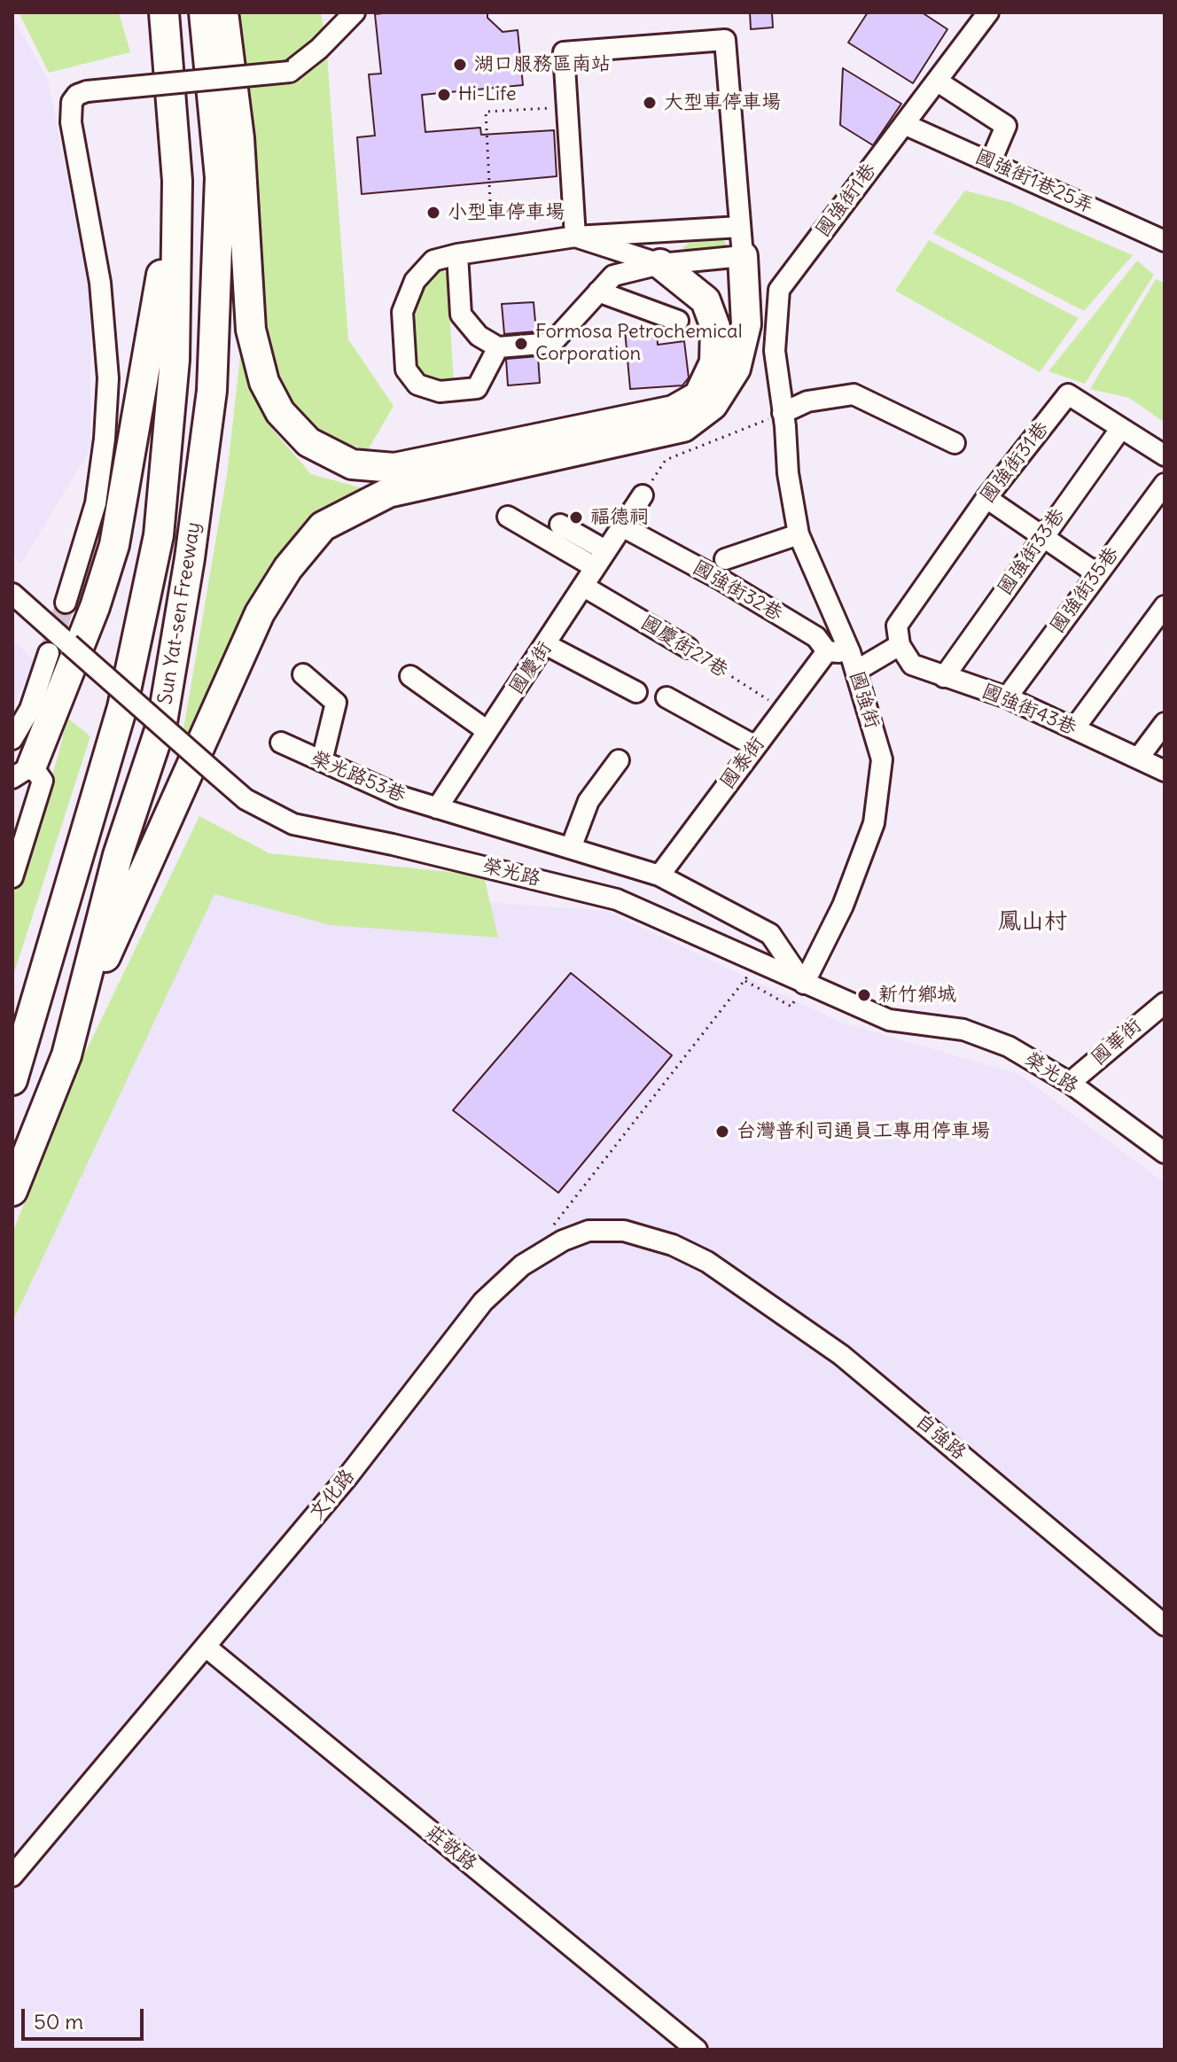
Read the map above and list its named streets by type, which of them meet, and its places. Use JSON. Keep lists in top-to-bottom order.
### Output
{
  "streets": {
    "highway": ["Sun Yat-sen Freeway"],
    "street": [
      "國強街1巷25弄",
      "國強街1巷",
      "國強街31巷",
      "國強街33巷",
      "國強街35巷",
      "國強街32巷",
      "國慶街27巷",
      "國慶街",
      "國強街",
      "國強街43巷",
      "國泰街",
      "榮光路53巷",
      "榮光路",
      "國華街",
      "自強路",
      "文化路",
      "莊敬路"
    ]
  },
  "crossings": [
    ["國強街1巷25弄", "國強街1巷"],
    ["國強街1巷", "國強街"],
    ["國強街31巷", "國強街33巷"],
    ["國強街31巷", "國強街43巷"],
    ["國強街33巷", "國強街43巷"],
    ["國強街35巷", "國強街43巷"],
    ["國強街32巷", "國慶街"],
    ["國強街32巷", "國泰街"],
    ["國慶街27巷", "國慶街"],
    ["國慶街27巷", "國泰街"],
    ["國慶街", "榮光路53巷"],
    ["國慶街", "榮光路"],
    ["國強街", "榮光路"],
    ["國泰街", "榮光路"],
    ["榮光路53巷", "榮光路"],
    ["榮光路", "國華街"],
    ["自強路", "文化路"],
    ["文化路", "莊敬路"]
  ],
  "districts": ["鳳山村"],
  "places": [
    "湖口服務區南站",
    "Hi-Life",
    "大型車停車場",
    "小型車停車場",
    "Formosa Petrochemical Corporation",
    "福德祠",
    "新竹鄉城",
    "台灣普利司通員工專用停車場"
  ],
  "scale_bar": "50 m"
}
